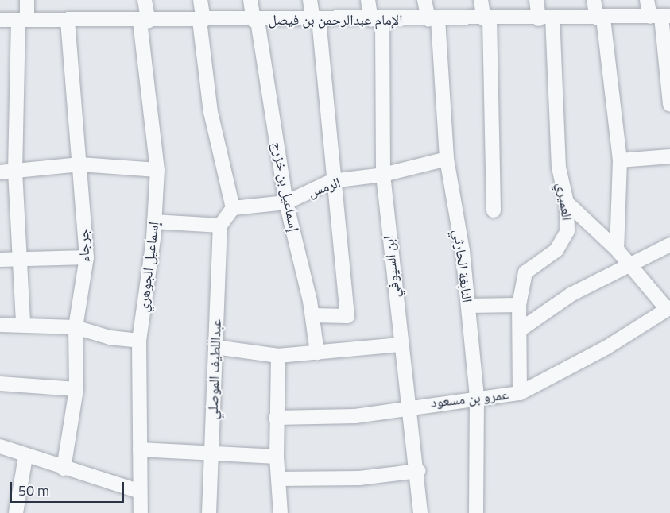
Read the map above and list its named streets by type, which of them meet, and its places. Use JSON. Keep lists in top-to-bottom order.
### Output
{
  "streets": {
    "street": [
      "الإمام عبدالرحمن بن فيصل",
      "إسماعيل بن خزرج",
      "الرمس",
      "العميري",
      "جرجاء",
      "النابغة الحارثي",
      "إسماعيل الجوهري",
      "ابن السيوفي",
      "عبداللطيف الموصلي",
      "عمرو بن مسعود"
    ]
  },
  "crossings": [
    ["الإمام عبدالرحمن بن فيصل", "إسماعيل بن خزرج"],
    ["الإمام عبدالرحمن بن فيصل", "العميري"],
    ["الإمام عبدالرحمن بن فيصل", "جرجاء"],
    ["الإمام عبدالرحمن بن فيصل", "النابغة الحارثي"],
    ["الإمام عبدالرحمن بن فيصل", "إسماعيل الجوهري"],
    ["الإمام عبدالرحمن بن فيصل", "ابن السيوفي"],
    ["إسماعيل بن خزرج", "الرمس"],
    ["الرمس", "النابغة الحارثي"],
    ["الرمس", "ابن السيوفي"],
    ["العميري", "عمرو بن مسعود"],
    ["النابغة الحارثي", "عمرو بن مسعود"],
    ["ابن السيوفي", "عمرو بن مسعود"]
  ],
  "scale_bar": "50 m"
}
